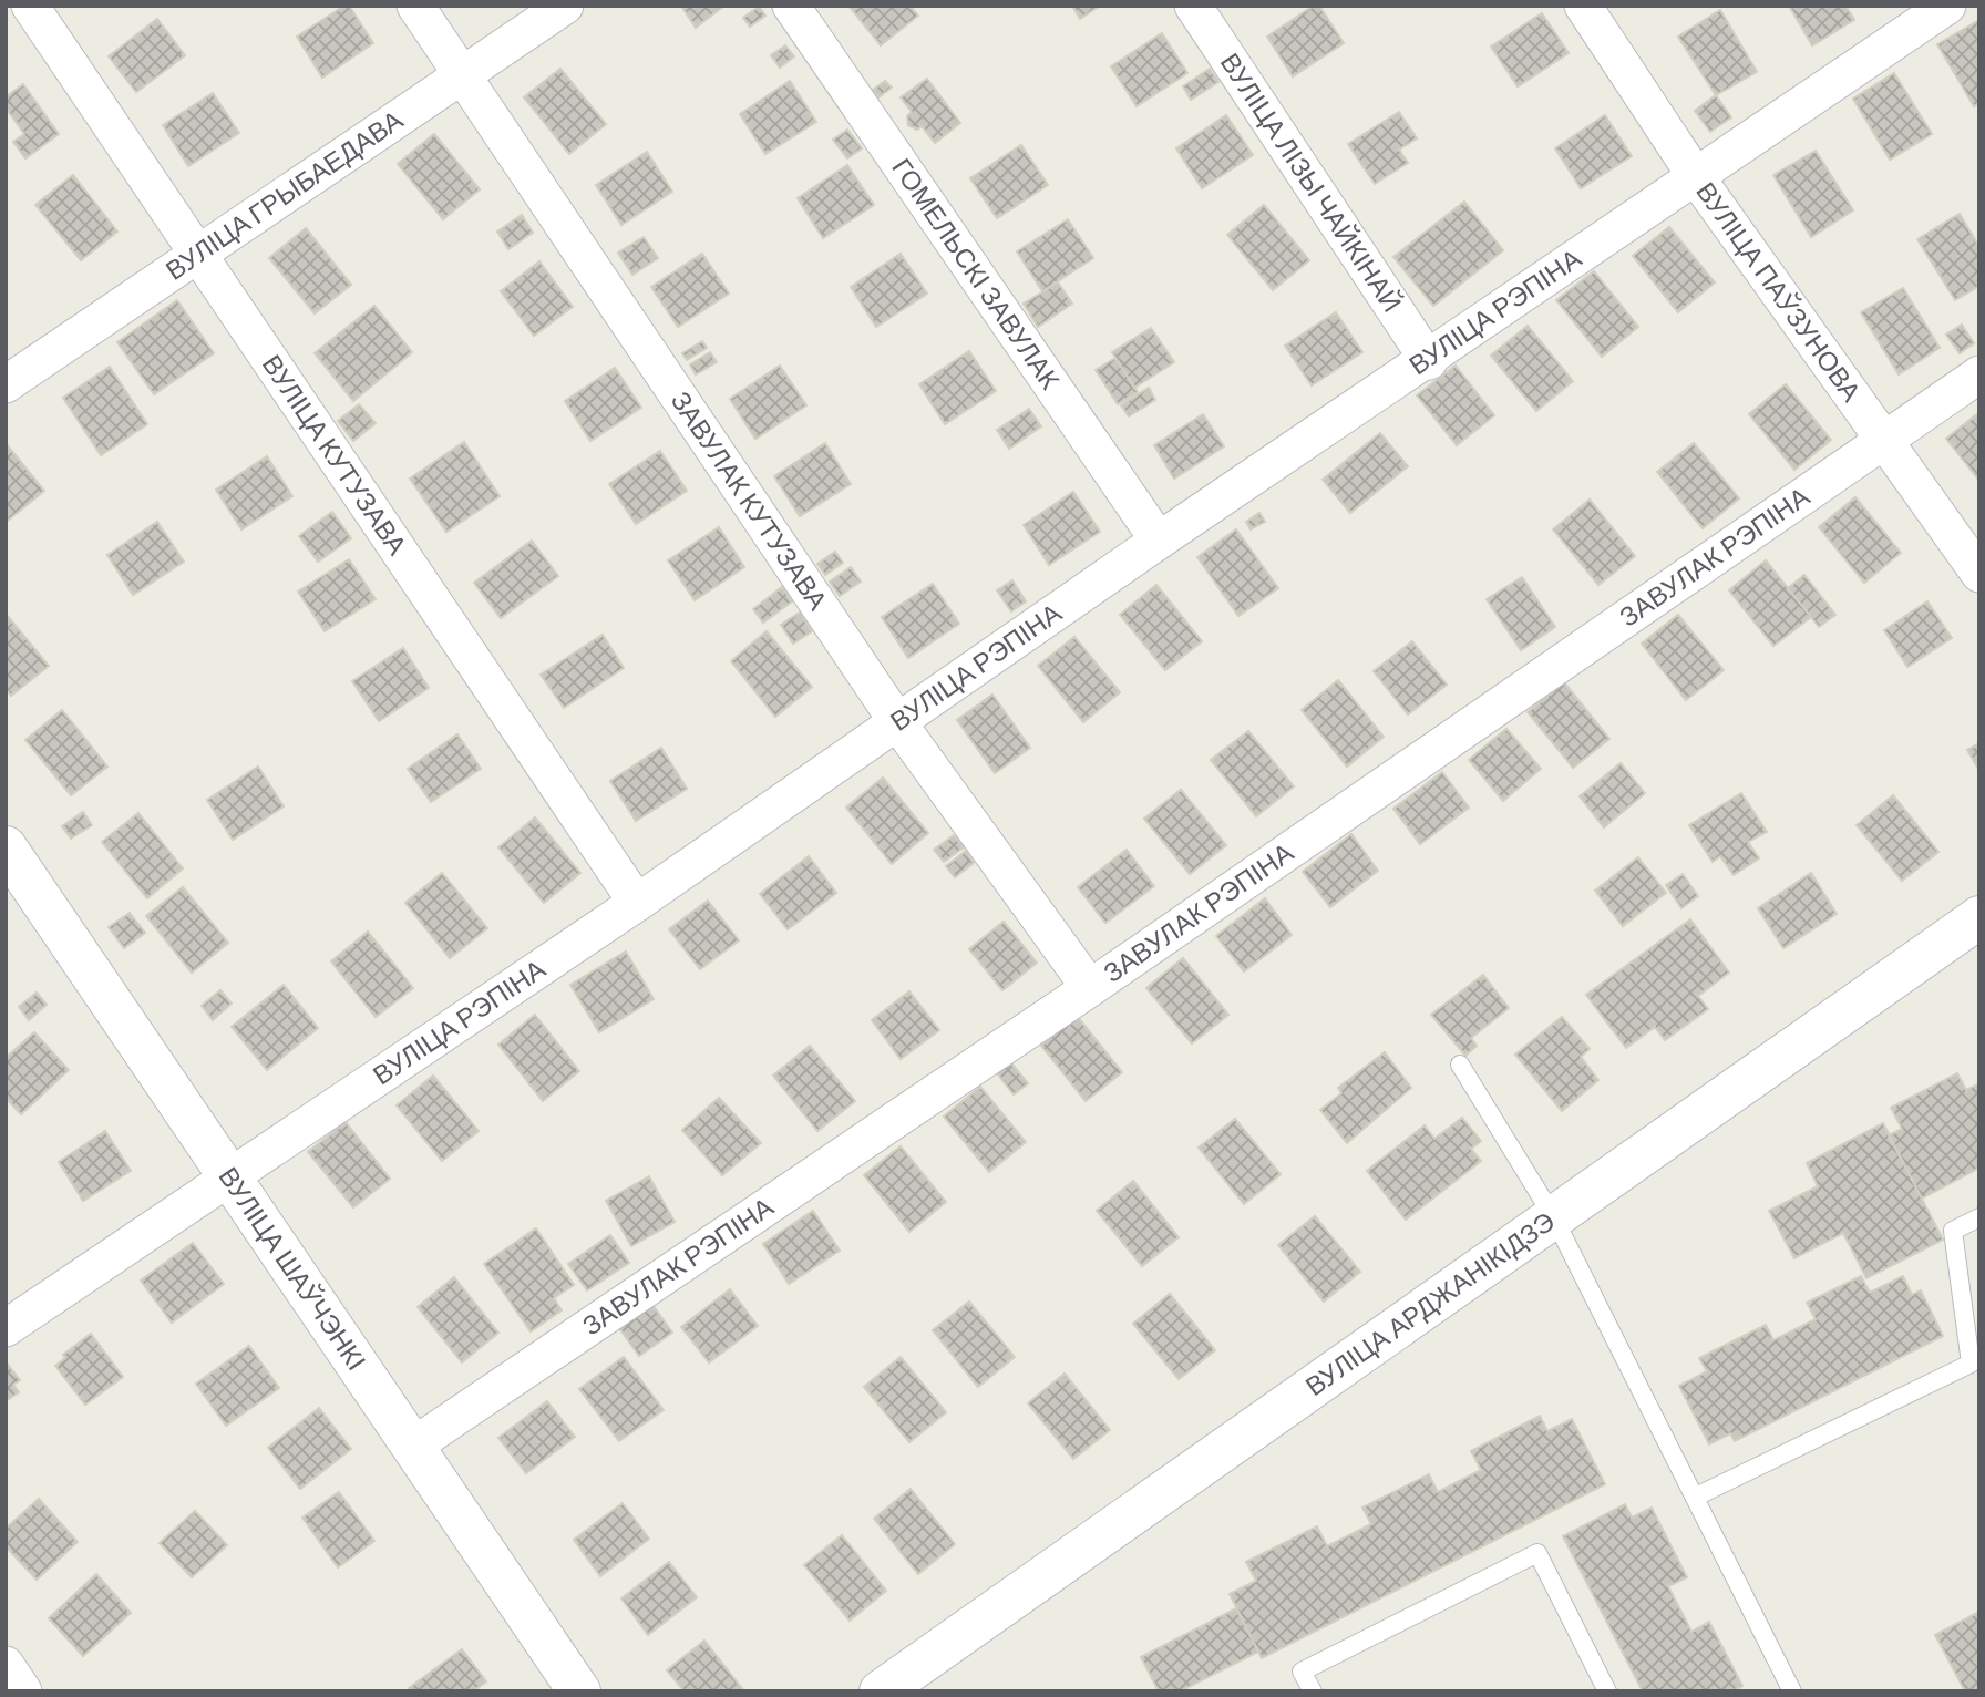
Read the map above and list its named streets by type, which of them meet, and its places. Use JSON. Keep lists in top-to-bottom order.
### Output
{
  "streets": {
    "main road": ["ВУЛІЦА ШАЎЧЭНКІ", "ВУЛІЦА АРДЖАНІКІДЗЭ"],
    "street": [
      "ВУЛІЦА ЛІЗЫ ЧАЙКІНАЙ",
      "ВУЛІЦА ГРЫБАЕДАВА",
      "ГОМЕЛЬСКІ ЗАВУЛАК",
      "ВУЛІЦА ПАЎЗУНОВА",
      "ВУЛІЦА РЭПІНА",
      "ВУЛІЦА КУТУЗАВА",
      "ЗАВУЛАК КУТУЗАВА",
      "ЗАВУЛАК РЭПІНА"
    ]
  },
  "crossings": [
    ["ВУЛІЦА ЛІЗЫ ЧАЙКІНАЙ", "ВУЛІЦА РЭПІНА"],
    ["ВУЛІЦА ГРЫБАЕДАВА", "ВУЛІЦА КУТУЗАВА"],
    ["ВУЛІЦА ГРЫБАЕДАВА", "ЗАВУЛАК КУТУЗАВА"],
    ["ГОМЕЛЬСКІ ЗАВУЛАК", "ВУЛІЦА РЭПІНА"],
    ["ВУЛІЦА ПАЎЗУНОВА", "ВУЛІЦА РЭПІНА"],
    ["ВУЛІЦА ПАЎЗУНОВА", "ЗАВУЛАК РЭПІНА"],
    ["ВУЛІЦА РЭПІНА", "ВУЛІЦА КУТУЗАВА"],
    ["ВУЛІЦА РЭПІНА", "ЗАВУЛАК КУТУЗАВА"],
    ["ВУЛІЦА РЭПІНА", "ВУЛІЦА ШАЎЧЭНКІ"],
    ["ЗАВУЛАК КУТУЗАВА", "ЗАВУЛАК РЭПІНА"],
    ["ЗАВУЛАК РЭПІНА", "ВУЛІЦА ШАЎЧЭНКІ"]
  ]
}
